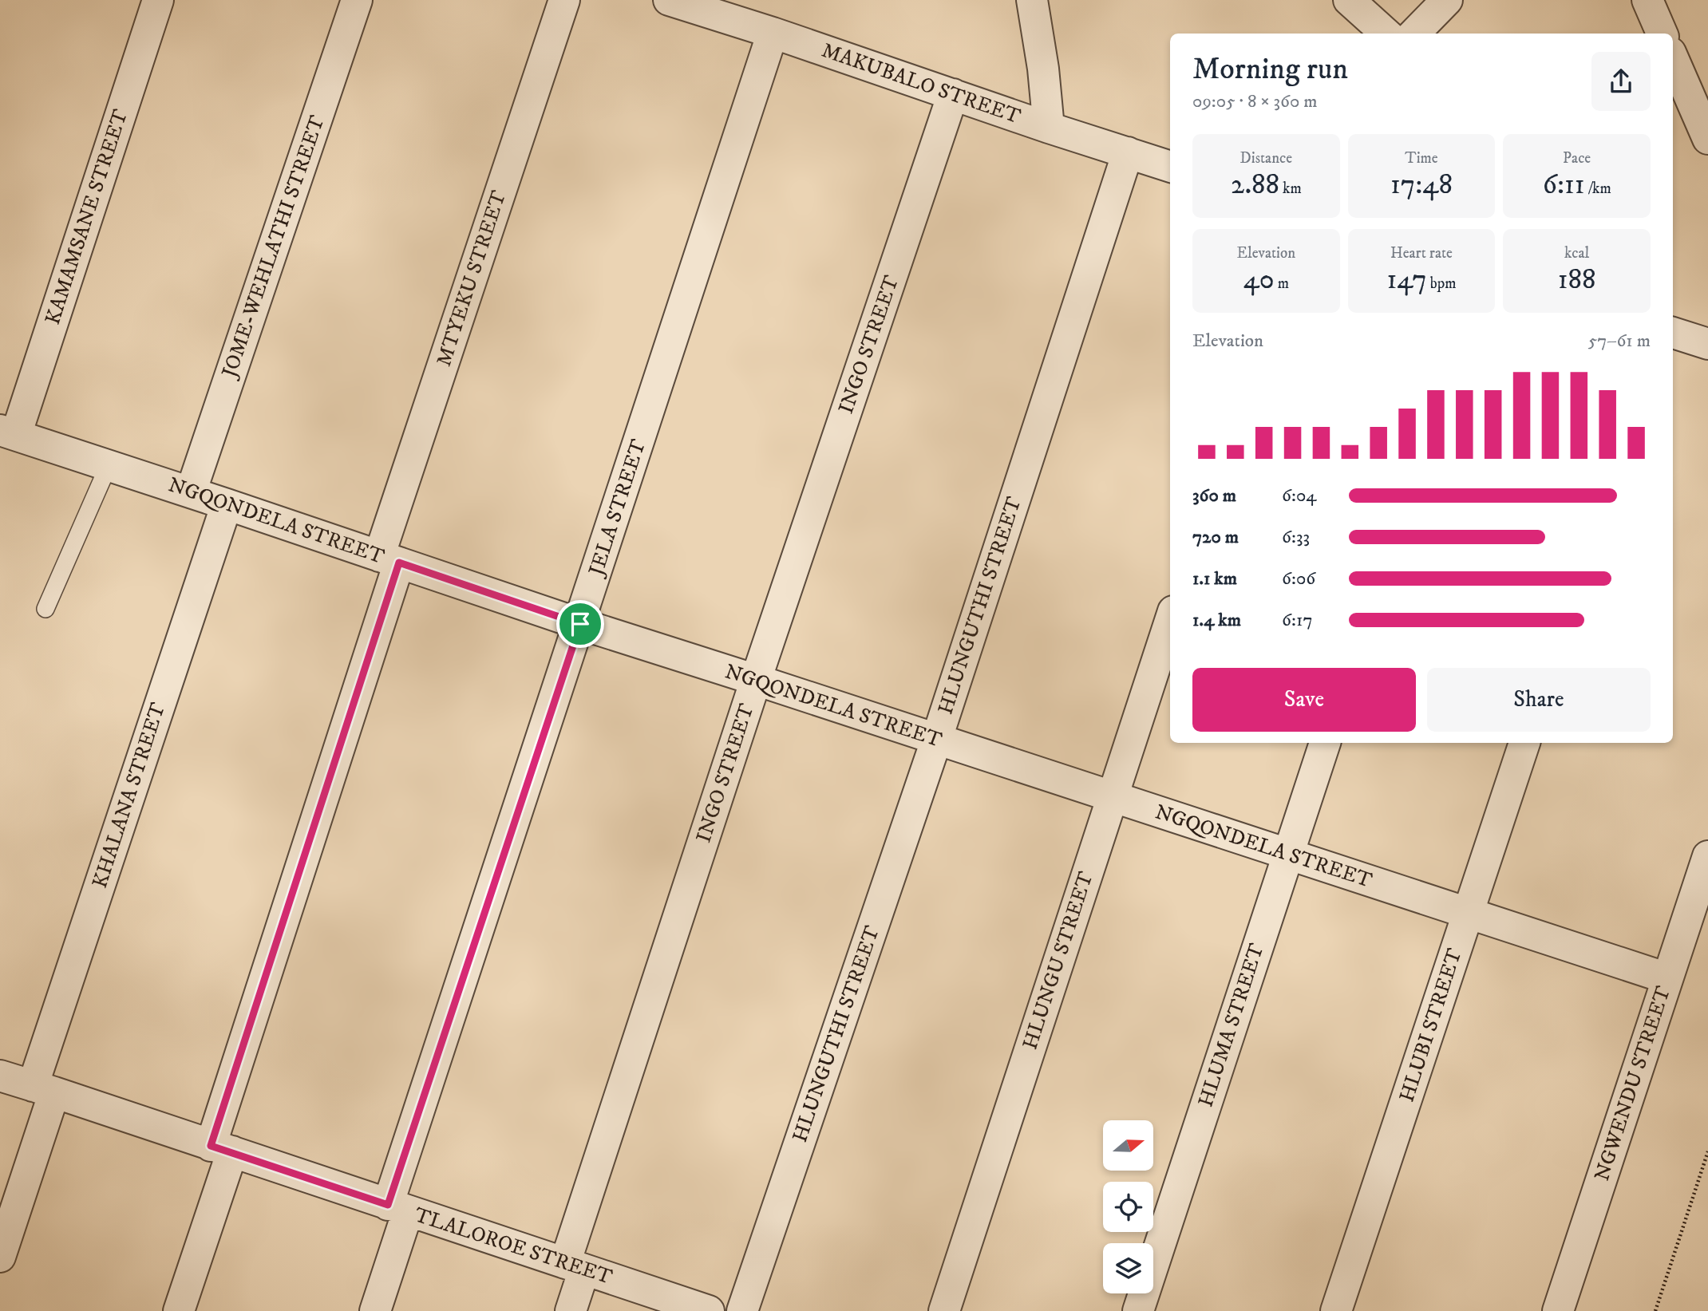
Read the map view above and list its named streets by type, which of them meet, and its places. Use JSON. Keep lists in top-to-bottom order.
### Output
{
  "streets": {
    "street": [
      "MAKUBALO STREET",
      "KAMAMSANE STREET",
      "JOME-WEHLATHI STREET",
      "MTYEKU STREET",
      "INGO STREET",
      "JELA STREET",
      "NGQONDELA STREET",
      "HLUNGUTHI STREET",
      "KHALANA STREET",
      "HLUNGU STREET",
      "HLUMA STREET",
      "HLUBI STREET",
      "NGWENDU STREET",
      "TLALOROE STREET"
    ]
  },
  "crossings": [
    ["MAKUBALO STREET", "INGO STREET"],
    ["MAKUBALO STREET", "JELA STREET"],
    ["MAKUBALO STREET", "HLUNGUTHI STREET"],
    ["KAMAMSANE STREET", "NGQONDELA STREET"],
    ["JOME-WEHLATHI STREET", "NGQONDELA STREET"],
    ["MTYEKU STREET", "NGQONDELA STREET"],
    ["MTYEKU STREET", "TLALOROE STREET"],
    ["INGO STREET", "NGQONDELA STREET"],
    ["INGO STREET", "TLALOROE STREET"],
    ["JELA STREET", "NGQONDELA STREET"],
    ["JELA STREET", "TLALOROE STREET"],
    ["NGQONDELA STREET", "HLUNGUTHI STREET"],
    ["NGQONDELA STREET", "KHALANA STREET"],
    ["NGQONDELA STREET", "HLUNGU STREET"],
    ["NGQONDELA STREET", "HLUMA STREET"],
    ["NGQONDELA STREET", "HLUBI STREET"],
    ["NGQONDELA STREET", "NGWENDU STREET"],
    ["KHALANA STREET", "TLALOROE STREET"]
  ],
  "north": "right",
  "page": {
    "heading": ["Morning run", "09:05 · 8 × 360 m"],
    "stats": [
      ["Distance", "2.88 km"],
      ["Time", "17:48"],
      ["Pace", "6:11 /km"],
      ["Elevation", "40 m"],
      ["Heart rate", "147 bpm"],
      ["kcal", "188"]
    ],
    "chart": ["Elevation", "57–61 m"],
    "list": [
      {
        "name": "360 m",
        "note": "6:04"
      },
      {
        "name": "720 m",
        "note": "6:33"
      },
      {
        "name": "1.1 km",
        "note": "6:06"
      },
      {
        "name": "1.4 km",
        "note": "6:17"
      }
    ],
    "buttons": ["Save", "Share"]
  }
}
